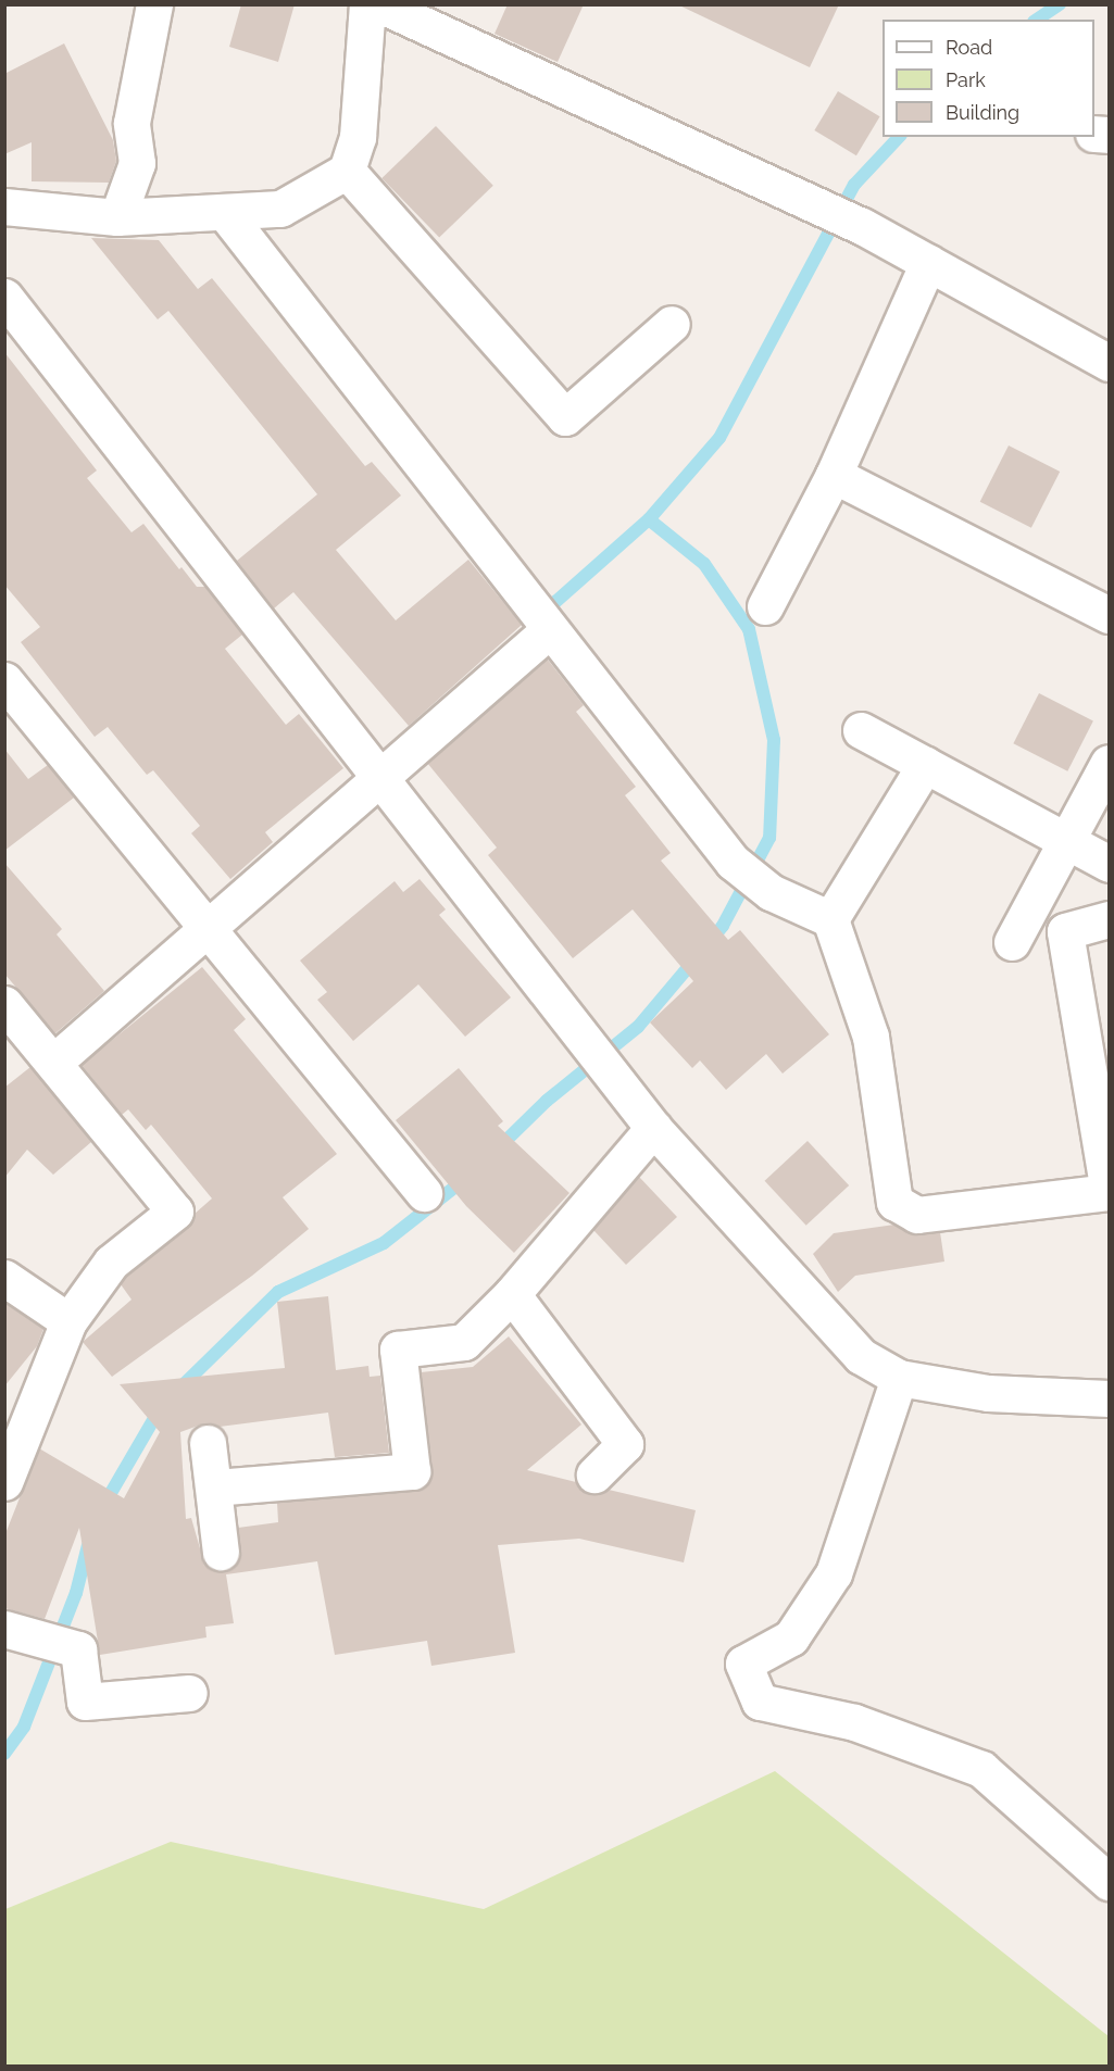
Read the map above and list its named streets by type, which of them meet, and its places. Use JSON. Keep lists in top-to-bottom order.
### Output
{
  "legend": ["Road", "Park", "Building"]
}
